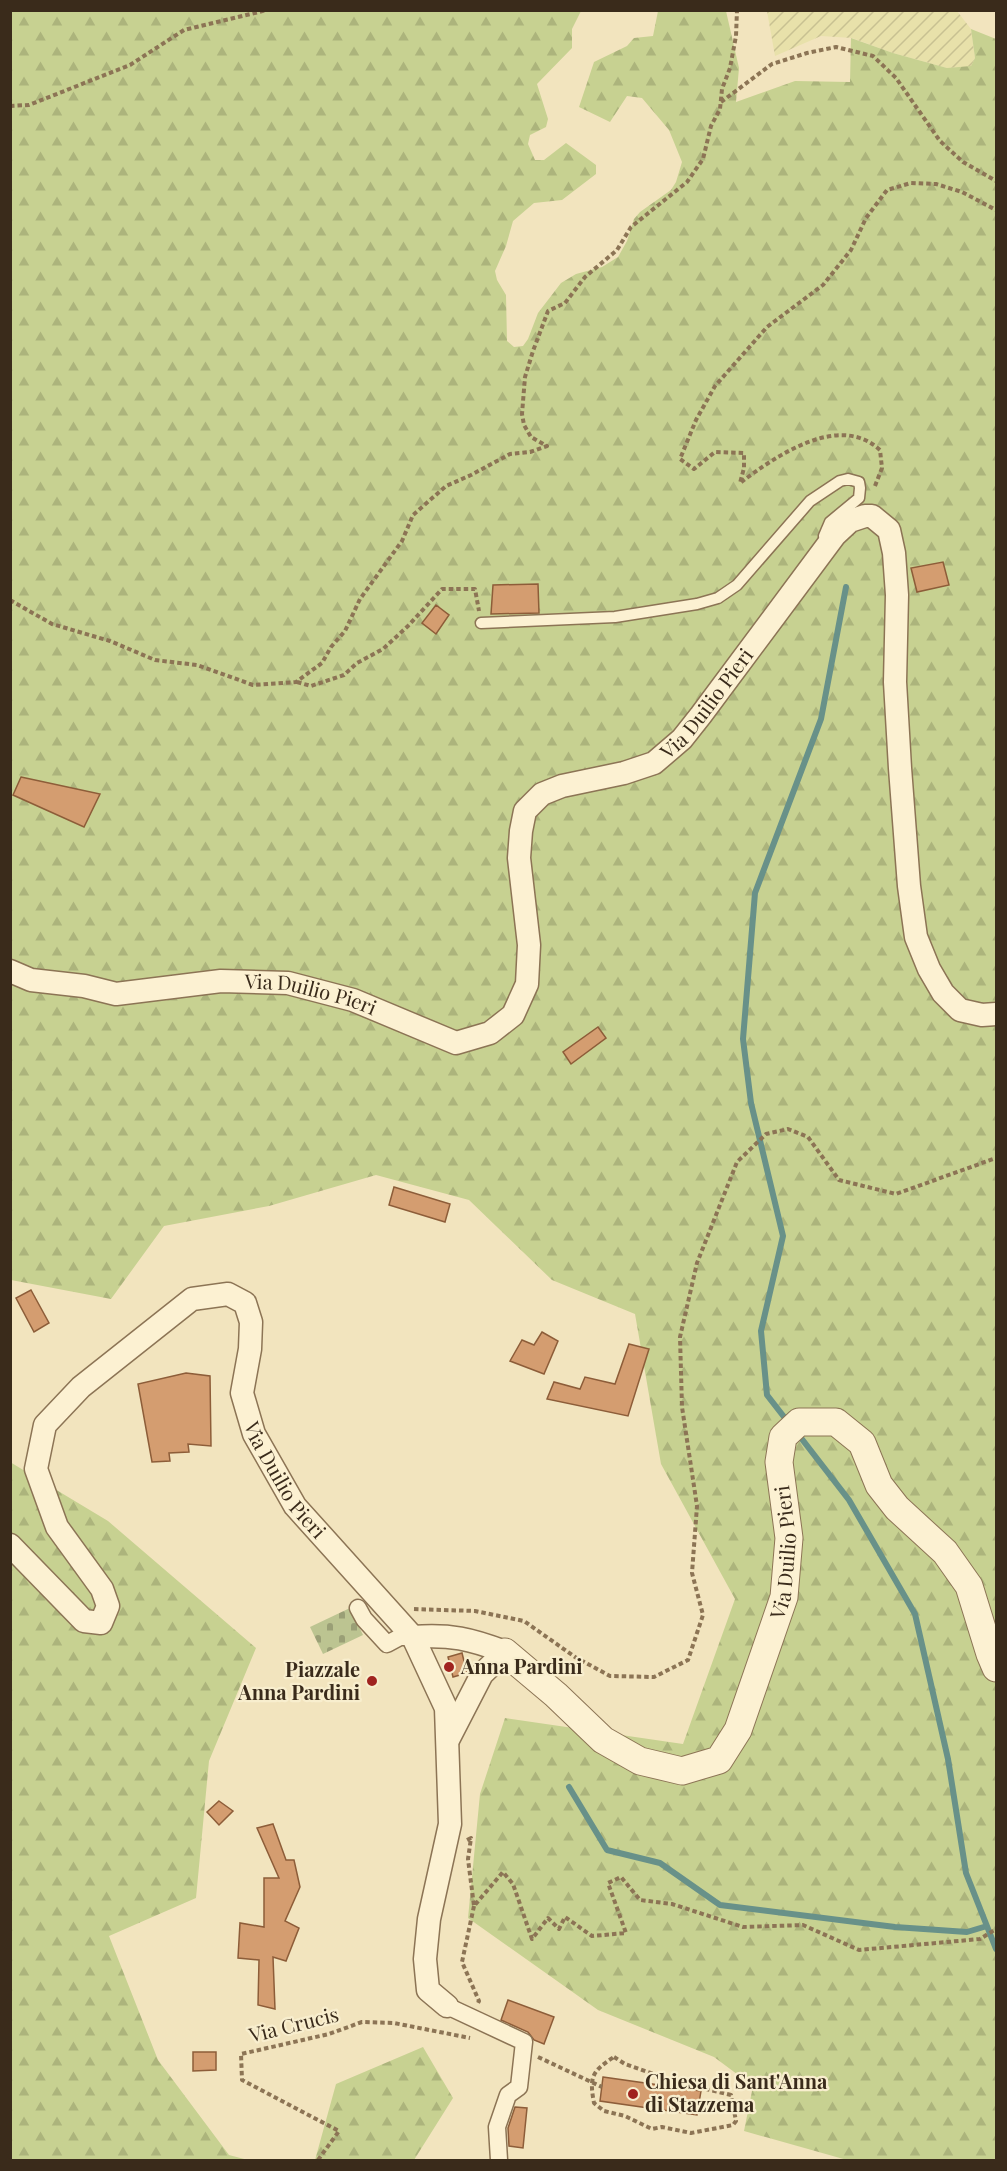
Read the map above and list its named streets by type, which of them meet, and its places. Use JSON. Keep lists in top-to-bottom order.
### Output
{
  "streets": {
    "street": ["Via Duilio Pieri"],
    "path": ["Via Crucis"]
  },
  "places": ["Anna Pardini", "Piazzale Anna Pardini", "Chiesa di Sant'Anna di Stazzema"]
}
